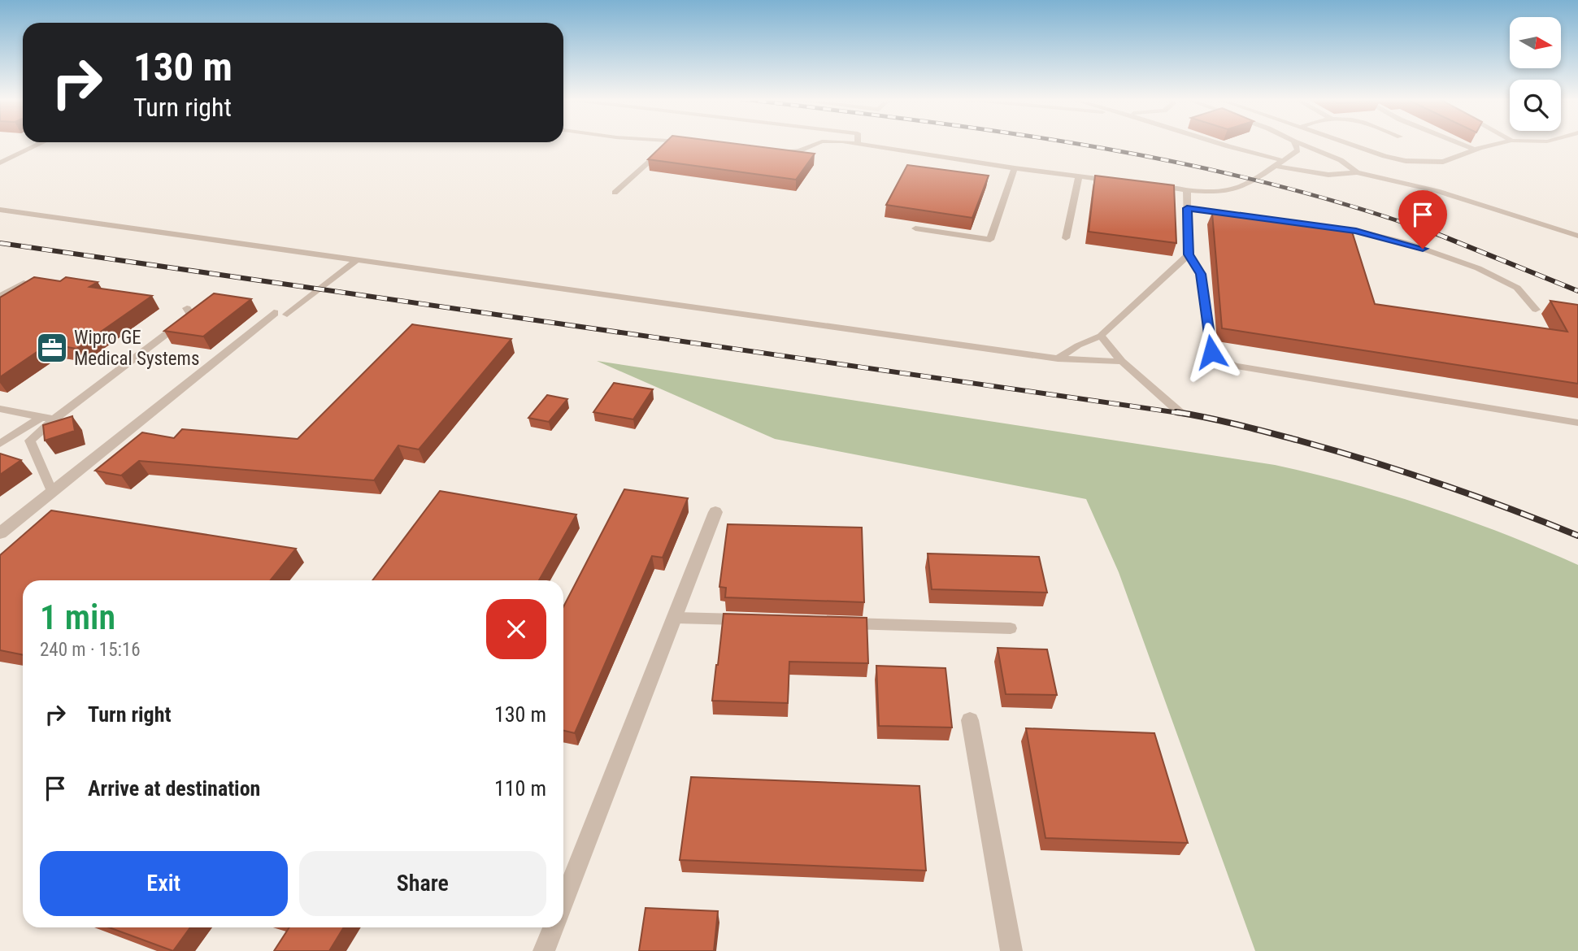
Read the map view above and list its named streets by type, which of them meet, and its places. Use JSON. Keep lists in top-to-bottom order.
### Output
{
  "places": {
    "office": ["Wipro GE Medical Systems"]
  },
  "north": "right",
  "page": {
    "turn": ["130 m", "Turn right"],
    "heading": ["1 min", "240 m · 15:16"],
    "list": [
      {
        "name": "Turn right",
        "value": "130 m"
      },
      {
        "name": "Arrive at destination",
        "value": "110 m"
      }
    ],
    "buttons": ["Exit", "Share"]
  }
}
